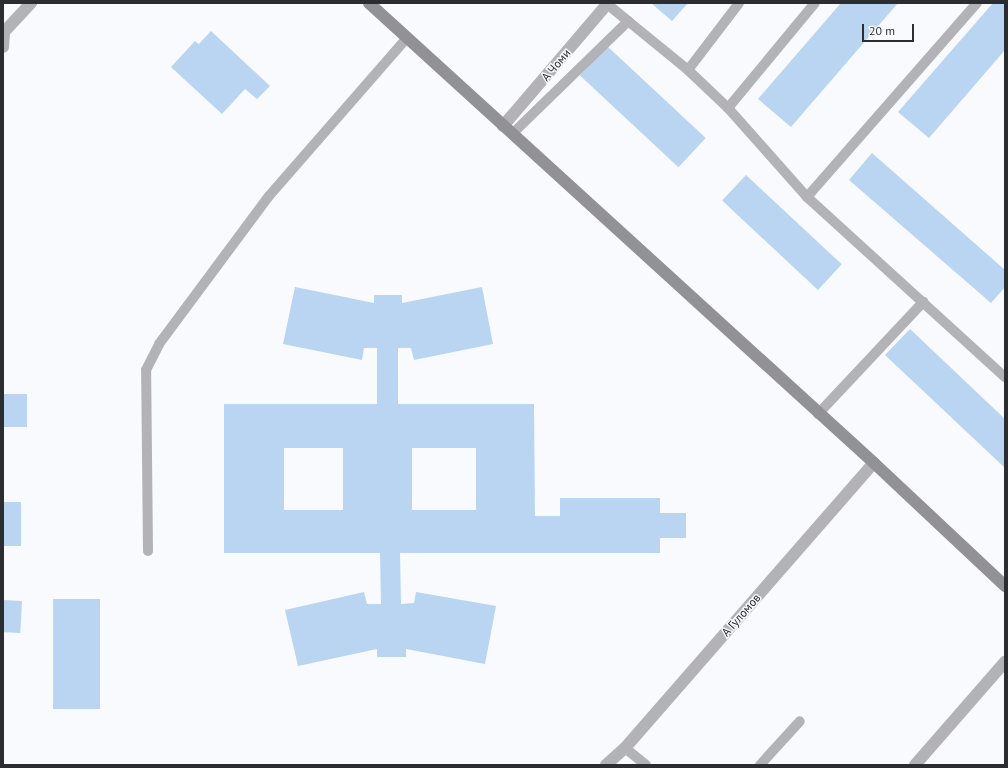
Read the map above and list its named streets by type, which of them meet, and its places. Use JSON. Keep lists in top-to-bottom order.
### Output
{
  "streets": {
    "street": ["А Чоми", "А Гуломов"]
  },
  "scale_bar": "20 m"
}
